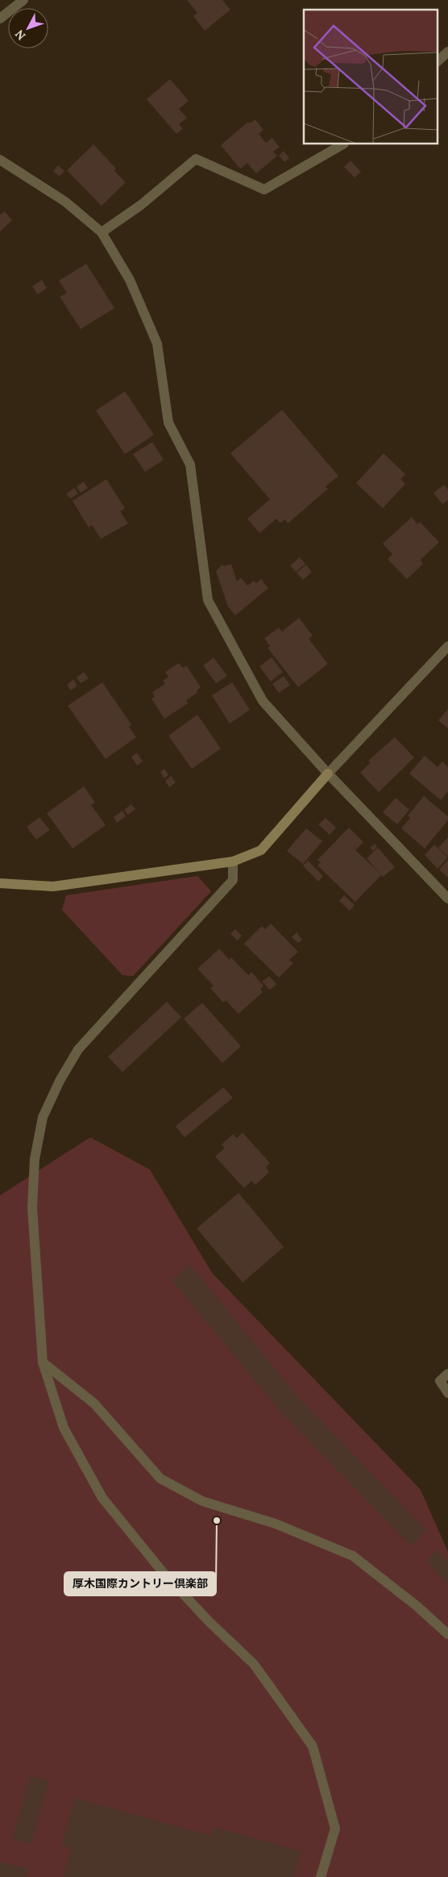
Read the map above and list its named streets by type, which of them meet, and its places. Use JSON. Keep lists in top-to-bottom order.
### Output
{
  "places": ["厚木国際カントリー倶楽部"],
  "north": "bottom left"
}
